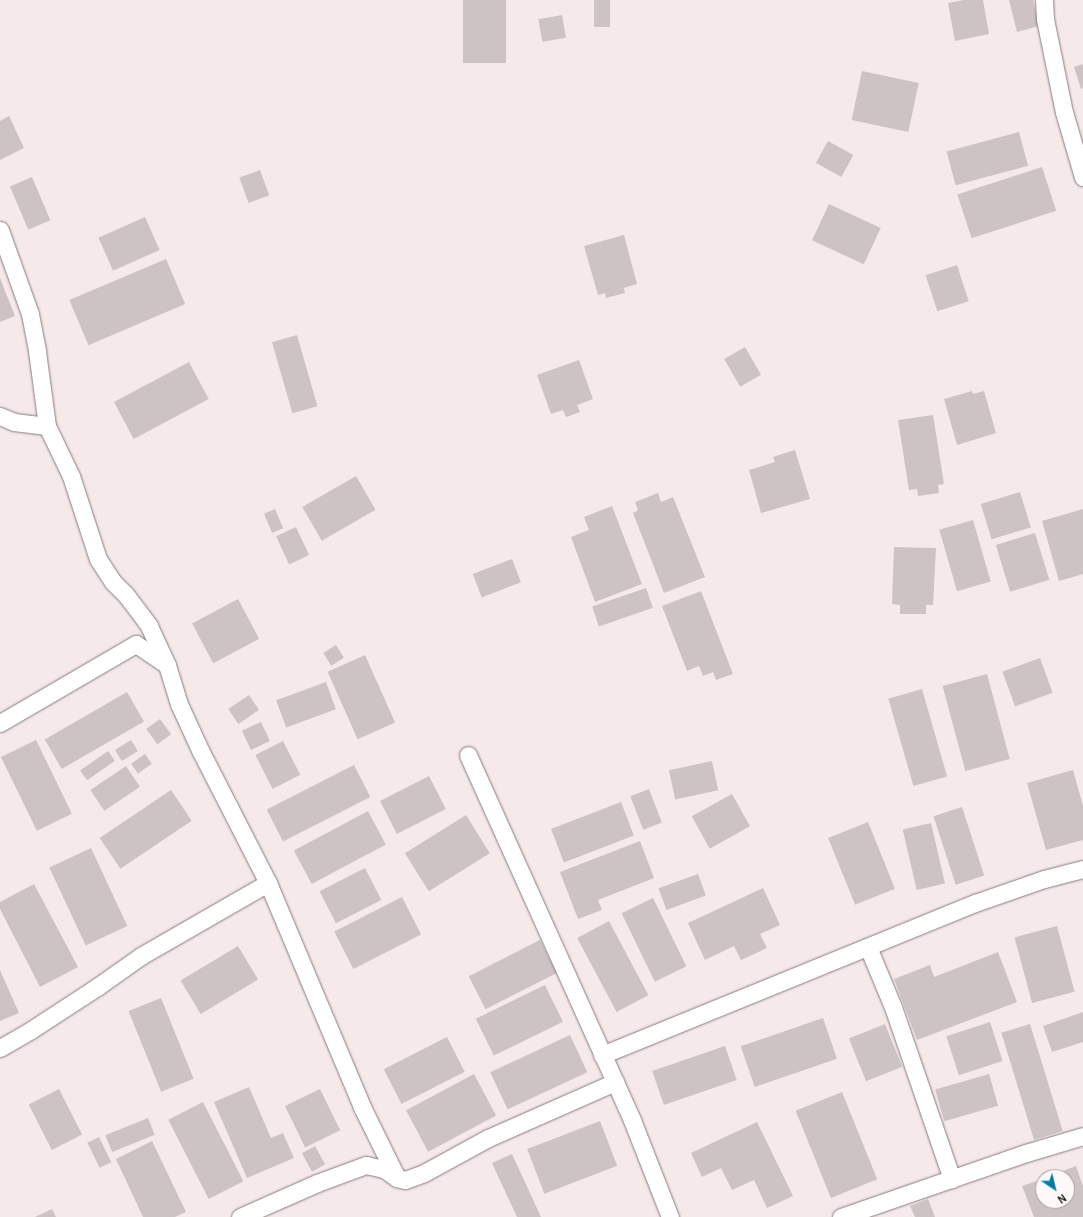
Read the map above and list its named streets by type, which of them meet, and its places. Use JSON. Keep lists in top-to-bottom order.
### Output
{
  "north": "bottom right"
}
